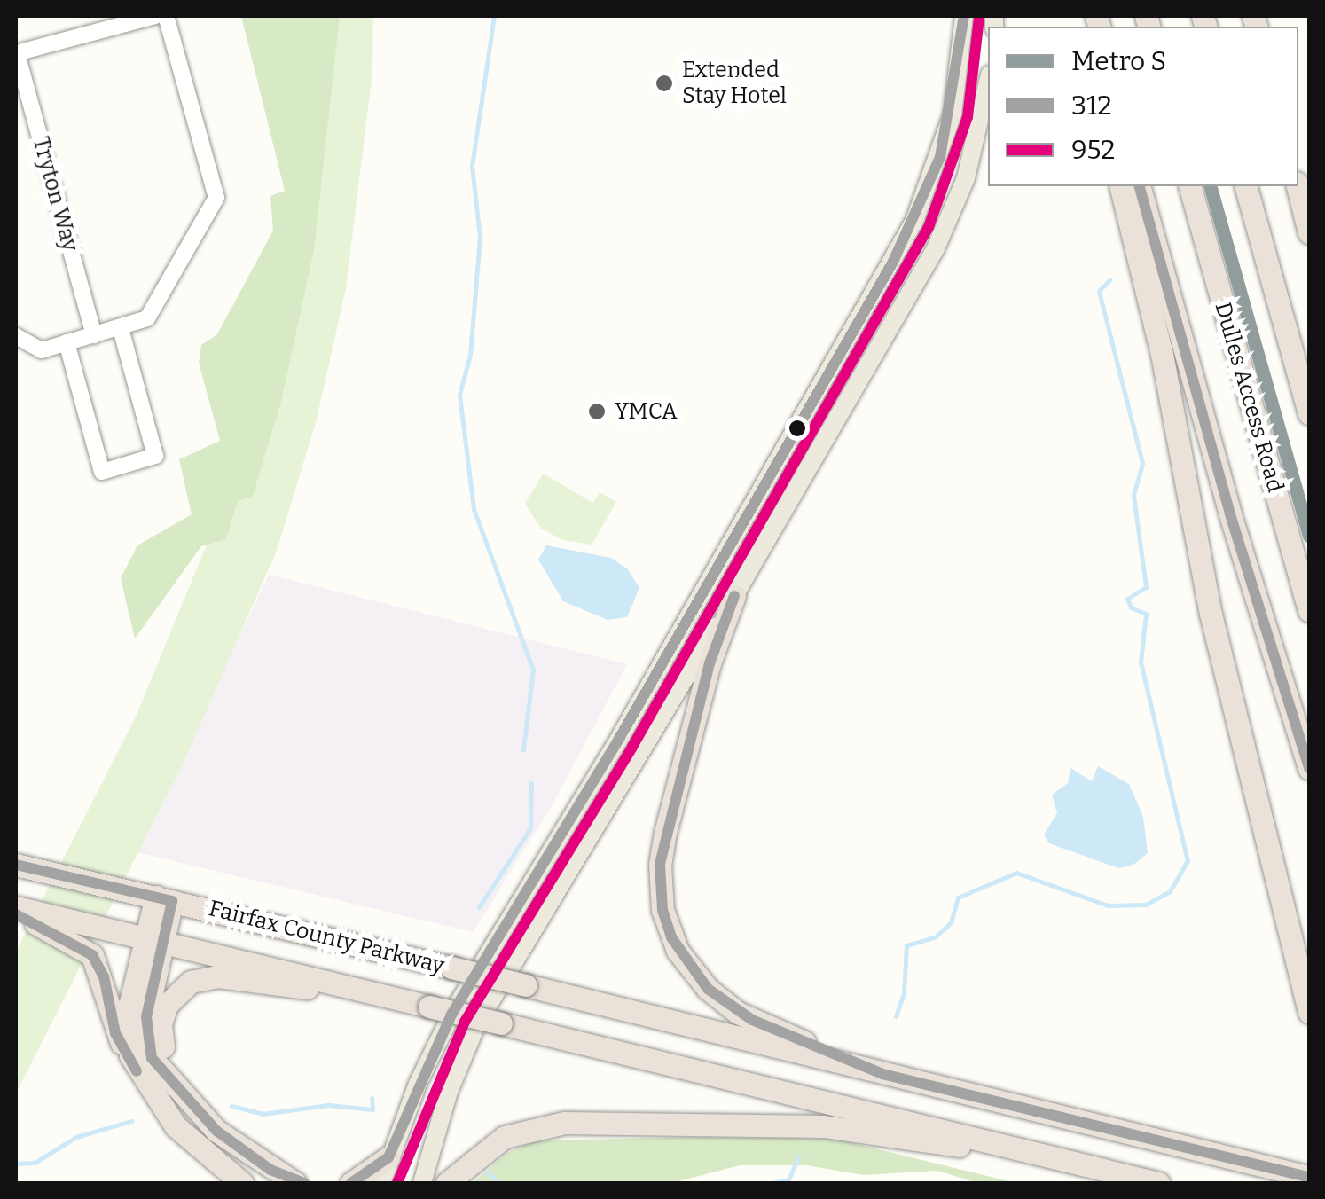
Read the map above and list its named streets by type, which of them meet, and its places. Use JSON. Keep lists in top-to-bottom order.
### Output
{
  "streets": {
    "highway": ["Dulles Access Road", "Fairfax County Parkway"],
    "street": ["Tryton Way"]
  },
  "places": ["Extended Stay Hotel", "YMCA"],
  "lines": ["transit line 312", "transit line 952", "metro line S"],
  "legend": ["Metro S", "312", "952"]
}
